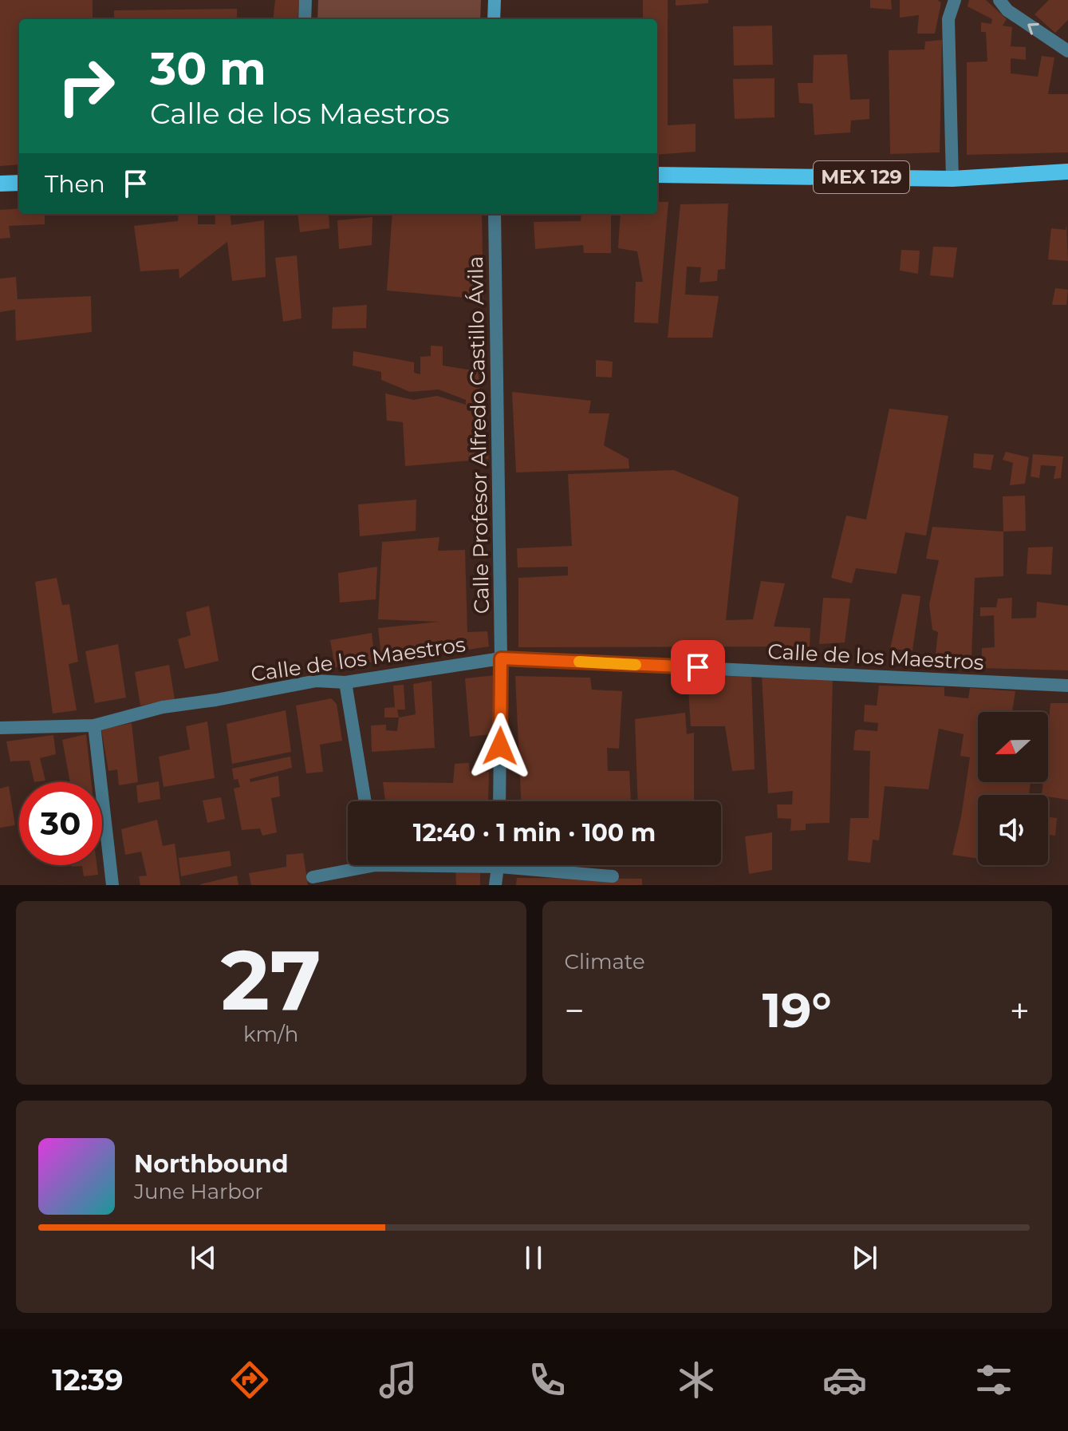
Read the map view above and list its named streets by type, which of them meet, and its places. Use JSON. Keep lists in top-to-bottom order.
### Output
{
  "streets": {
    "main road": ["MEX 129"],
    "street": ["Calle Profesor Alfredo Castillo Ávila", "Calle de los Maestros"]
  },
  "crossings": [
    ["Calle Profesor Alfredo Castillo Ávila", "Calle de los Maestros"]
  ],
  "north": "left",
  "page": {
    "turn": ["30 m", "Calle de los Maestros"],
    "then": "Then",
    "limit": "30",
    "trip": "12:40 · 1 min · 100 m",
    "tile": [
      ["27", "km/h"],
      "Climate"
    ],
    "heat": ["−", "19°", "+"],
    "song": ["Northbound", "June Harbor"],
    "tabs": "12:39"
  }
}
